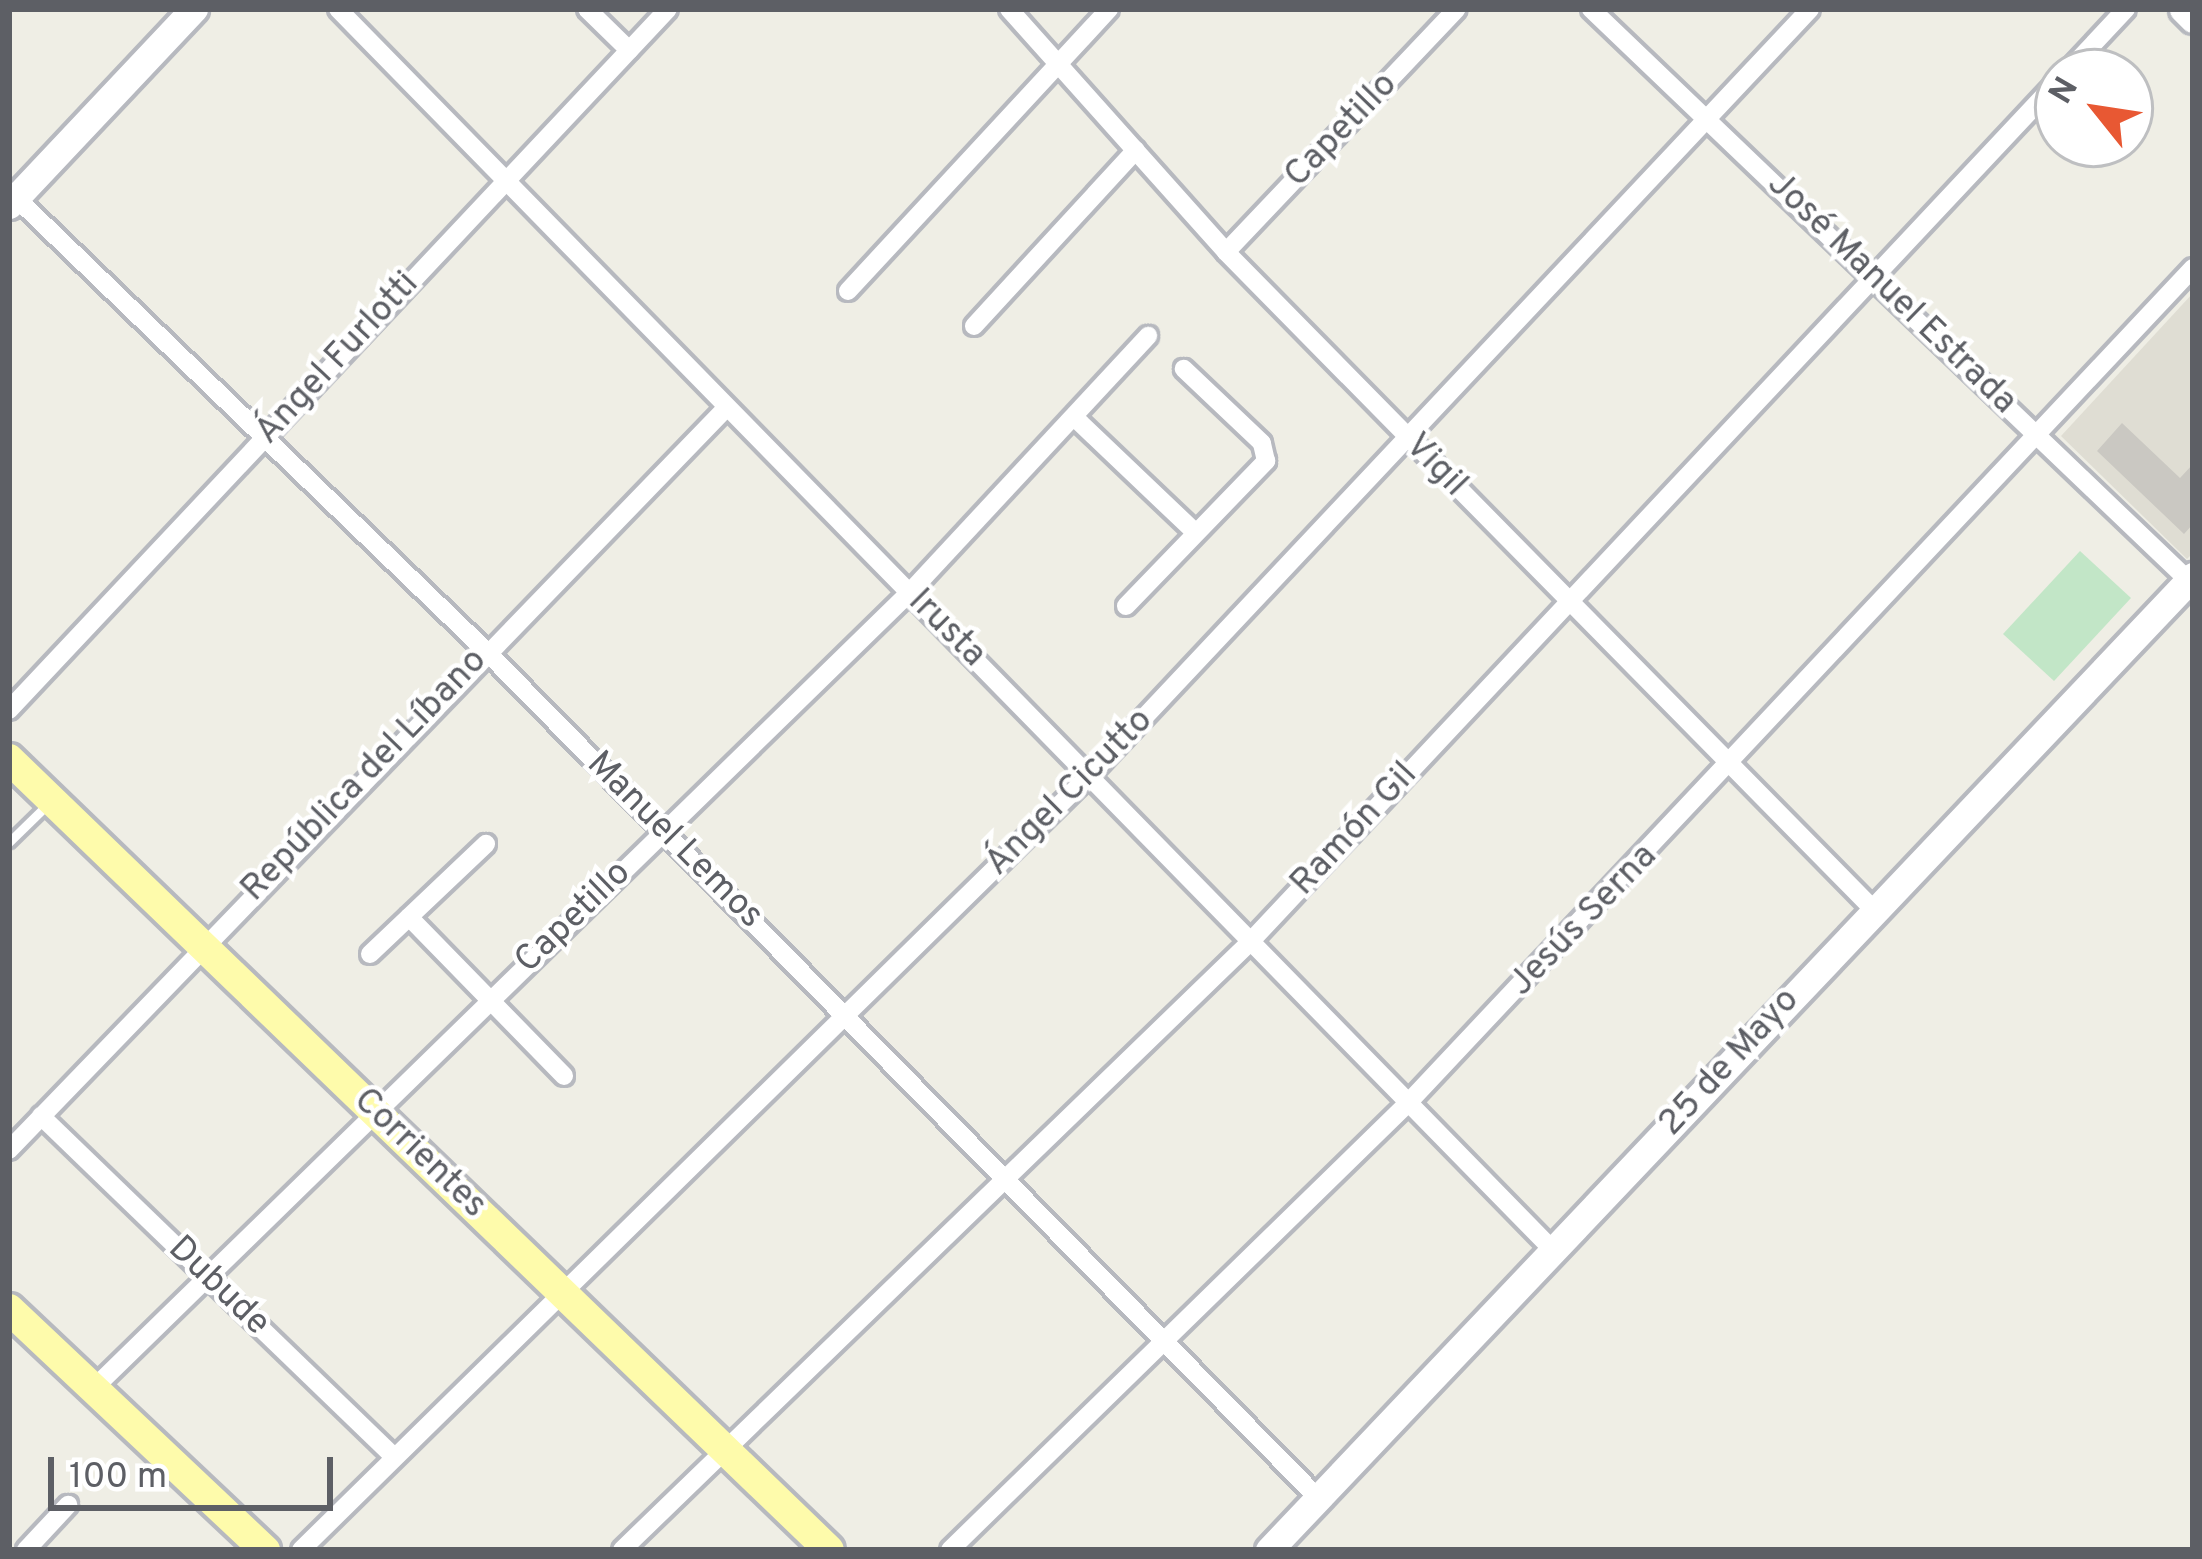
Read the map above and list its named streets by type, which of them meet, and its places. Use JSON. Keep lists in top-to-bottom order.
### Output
{
  "streets": {
    "main road": ["Corrientes"],
    "street": [
      "Capetillo",
      "José Manuel Estrada",
      "Ángel Furlotti",
      "Vigil",
      "Irusta",
      "República del Líbano",
      "Ángel Cicutto",
      "Ramón Gil",
      "Manuel Lemos",
      "Jesús Serna",
      "25 de Mayo",
      "Dubude"
    ]
  },
  "crossings": [
    ["Capetillo", "Vigil"],
    ["Capetillo", "Irusta"],
    ["Capetillo", "Manuel Lemos"],
    ["Capetillo", "Corrientes"],
    ["Capetillo", "Dubude"],
    ["José Manuel Estrada", "Ángel Cicutto"],
    ["José Manuel Estrada", "Ramón Gil"],
    ["José Manuel Estrada", "Jesús Serna"],
    ["José Manuel Estrada", "25 de Mayo"],
    ["Ángel Furlotti", "Irusta"],
    ["Ángel Furlotti", "Manuel Lemos"],
    ["Vigil", "Ángel Cicutto"],
    ["Vigil", "Ramón Gil"],
    ["Vigil", "Jesús Serna"],
    ["Vigil", "25 de Mayo"],
    ["Irusta", "República del Líbano"],
    ["Irusta", "Ángel Cicutto"],
    ["Irusta", "Ramón Gil"],
    ["Irusta", "Jesús Serna"],
    ["Irusta", "25 de Mayo"],
    ["República del Líbano", "Manuel Lemos"],
    ["República del Líbano", "Corrientes"],
    ["República del Líbano", "Dubude"],
    ["Ángel Cicutto", "Manuel Lemos"],
    ["Ángel Cicutto", "Corrientes"],
    ["Ángel Cicutto", "Dubude"],
    ["Ramón Gil", "Manuel Lemos"],
    ["Ramón Gil", "Corrientes"],
    ["Manuel Lemos", "Jesús Serna"],
    ["Manuel Lemos", "25 de Mayo"]
  ],
  "scale_bar": "100 m",
  "north": "top left"
}
